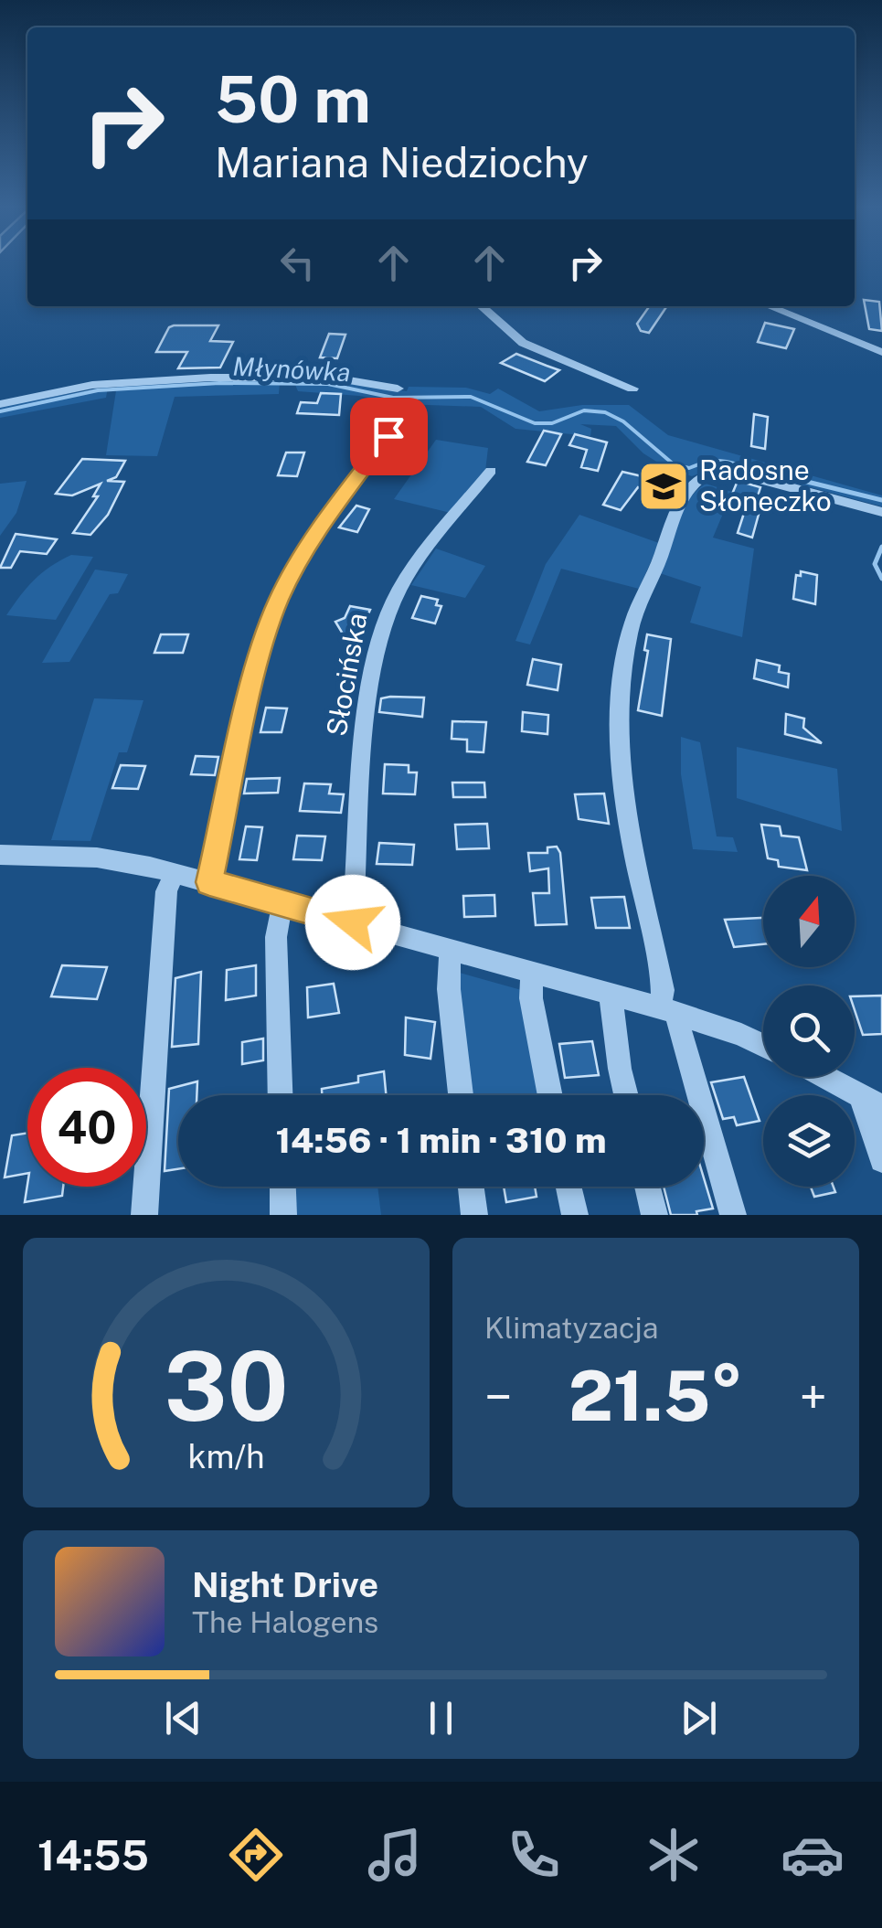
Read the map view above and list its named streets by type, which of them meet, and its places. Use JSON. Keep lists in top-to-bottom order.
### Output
{
  "streets": {
    "street": ["Słocińska"]
  },
  "water": ["Młynówka"],
  "places": {
    "school or university": ["Radosne Słoneczko"]
  },
  "north": "top",
  "page": {
    "turn": ["50 m", "Mariana Niedziochy"],
    "limit": "40",
    "trip": "14:56 · 1 min · 310 m",
    "tile": "Klimatyzacja",
    "heat": ["−", "21.5°", "+"],
    "song": ["Night Drive", "The Halogens"],
    "tabs": "14:55",
    "gauge": ["30", "km/h"]
  }
}
